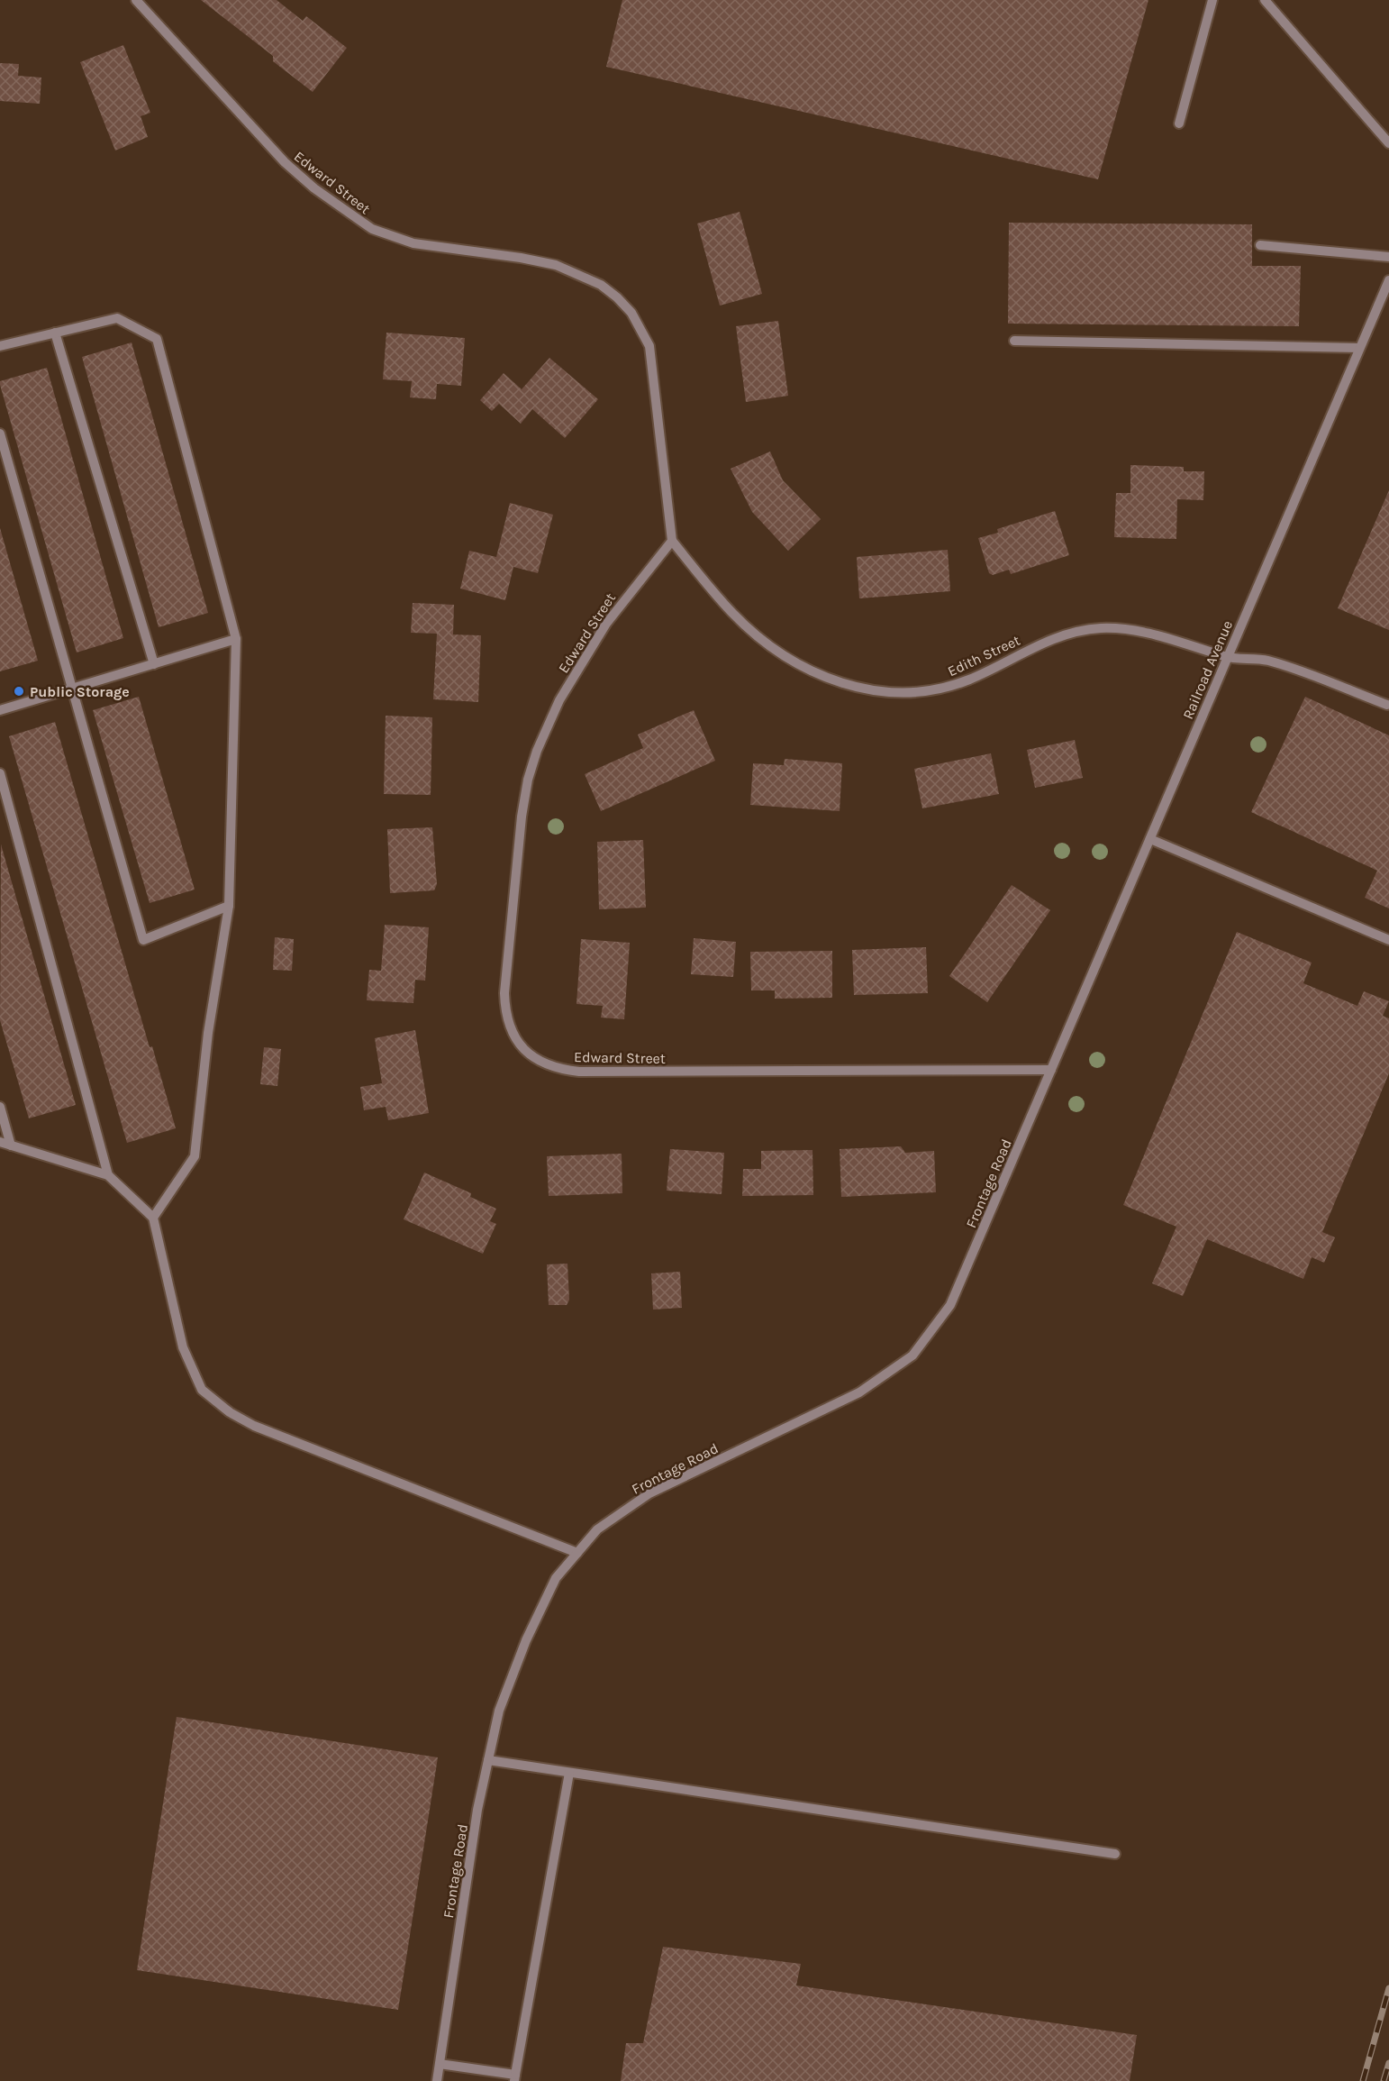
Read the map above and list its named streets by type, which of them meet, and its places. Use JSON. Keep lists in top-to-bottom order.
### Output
{
  "streets": {
    "street": [
      "Edward Street",
      "Edith Street",
      "Railroad Avenue",
      "Frontage Road"
    ]
  },
  "crossings": [
    ["Edward Street", "Edith Street"],
    ["Edward Street", "Railroad Avenue"],
    ["Edward Street", "Frontage Road"],
    ["Edith Street", "Railroad Avenue"],
    ["Railroad Avenue", "Frontage Road"]
  ],
  "places": ["Public Storage"]
}
